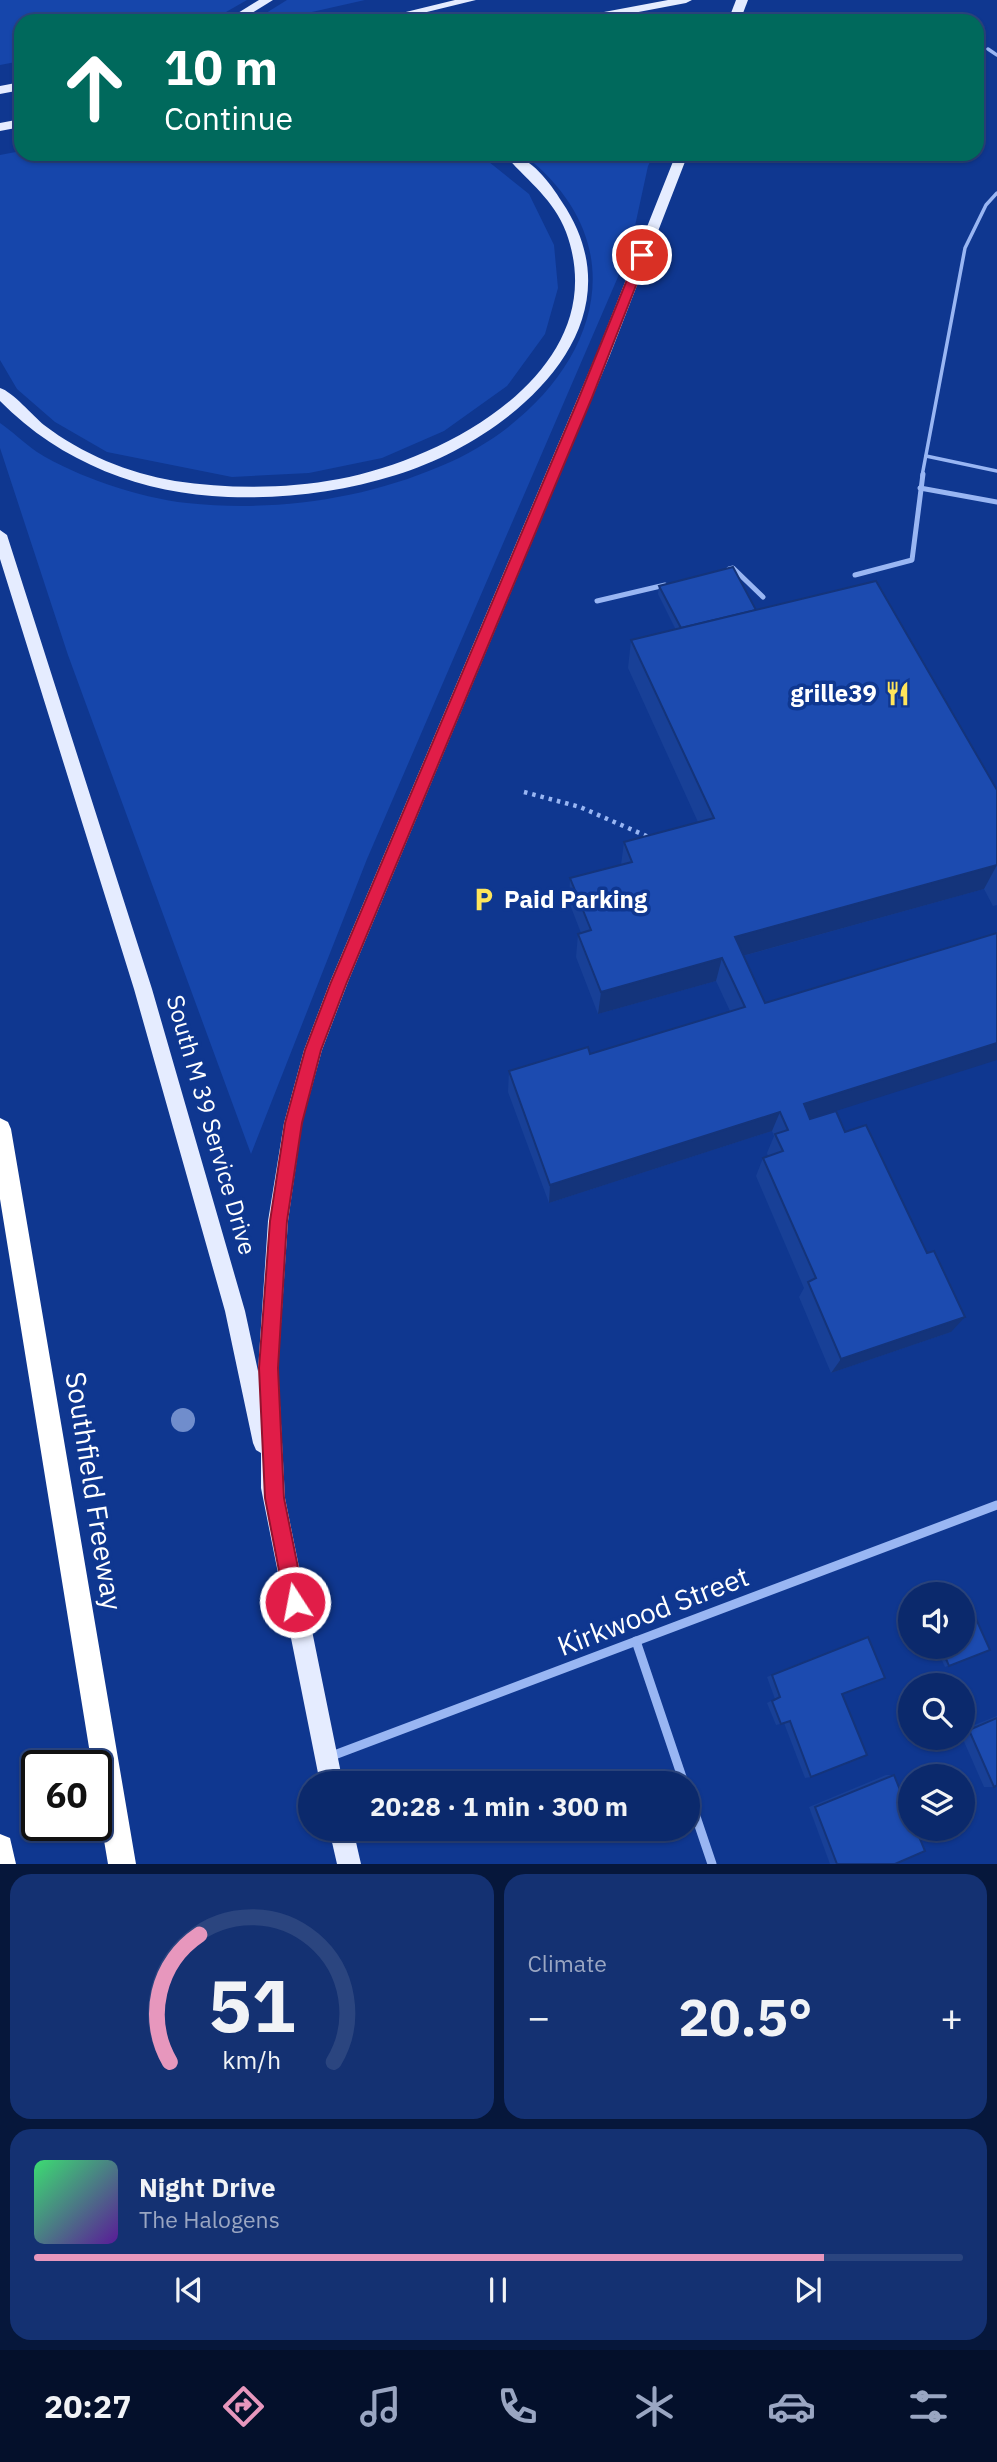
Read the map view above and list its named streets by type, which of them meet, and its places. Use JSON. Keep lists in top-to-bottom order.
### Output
{
  "streets": {
    "highway": ["Southfield Freeway"],
    "main road": ["South M 39 Service Drive"],
    "street": ["Kirkwood Street"]
  },
  "crossings": [
    ["South M 39 Service Drive", "Kirkwood Street"]
  ],
  "places": {
    "restaurant": ["grille39"],
    "parking": ["Paid Parking"]
  },
  "page": {
    "turn": ["10 m", "Continue"],
    "limit": "60",
    "trip": "20:28 · 1 min · 300 m",
    "tile": "Climate",
    "heat": ["−", "20.5°", "+"],
    "song": ["Night Drive", "The Halogens"],
    "tabs": "20:27",
    "gauge": ["51", "km/h"]
  }
}
